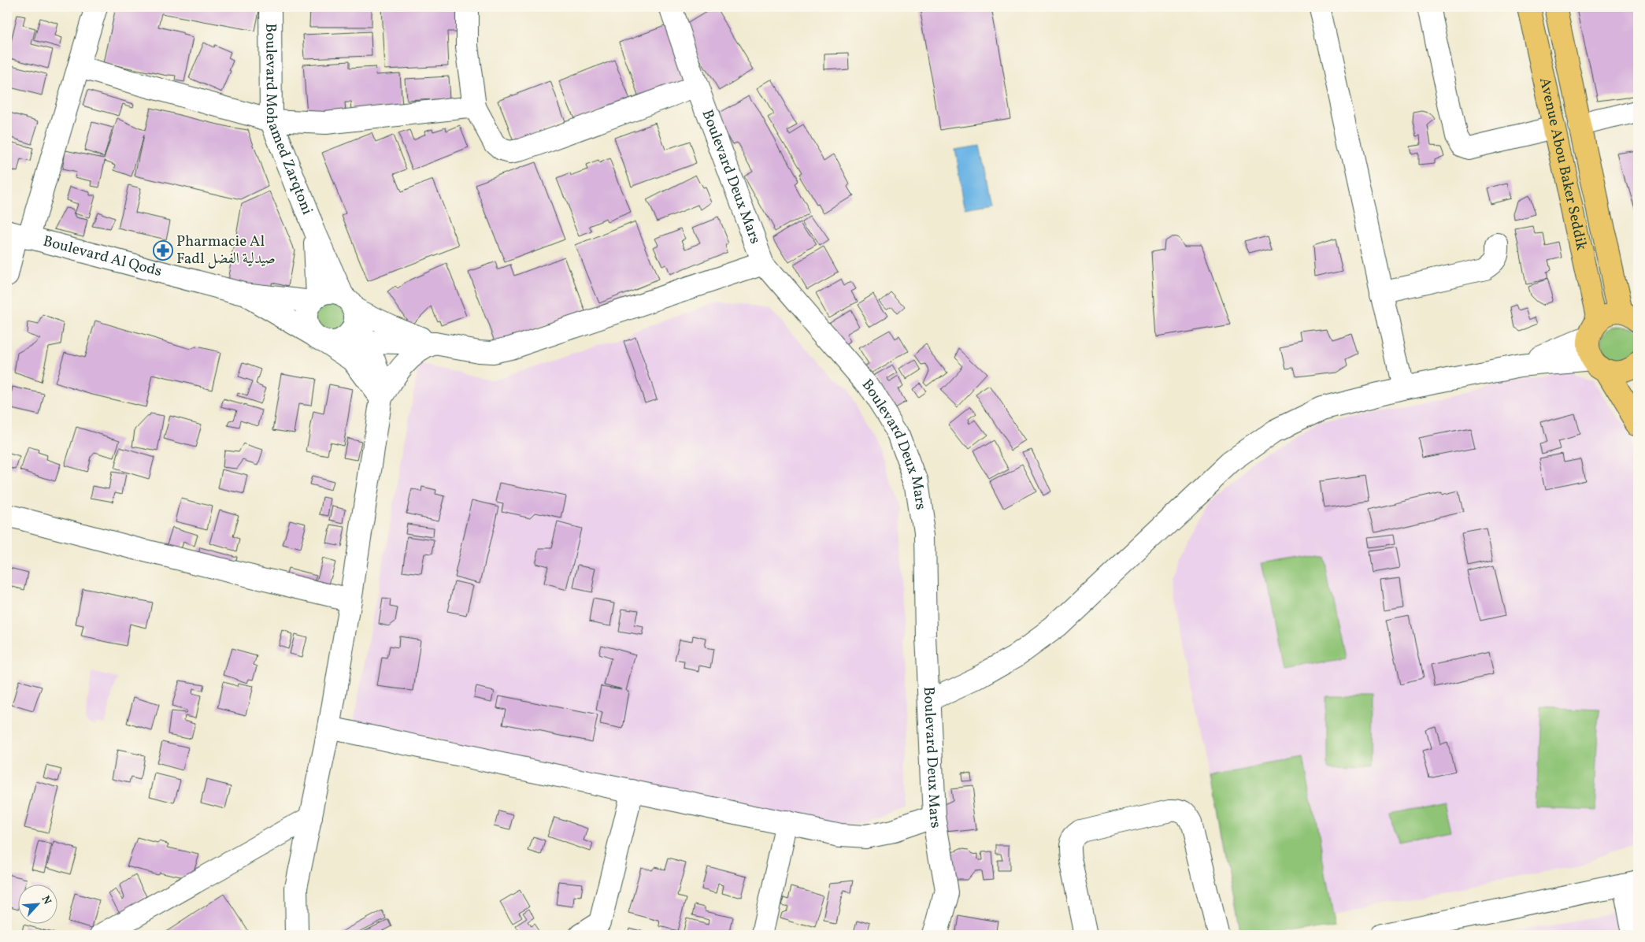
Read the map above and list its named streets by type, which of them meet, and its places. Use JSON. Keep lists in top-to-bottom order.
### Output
{
  "streets": {
    "main road": ["Avenue Abou Baker Seddik"],
    "street": ["Boulevard Mohamed Zarqtoni", "Boulevard Deux Mars", "Boulevard Al Qods"]
  },
  "places": {
    "pharmacy": ["Pharmacie Al Fadl صيدلية الفضل"]
  },
  "north": "top right"
}
